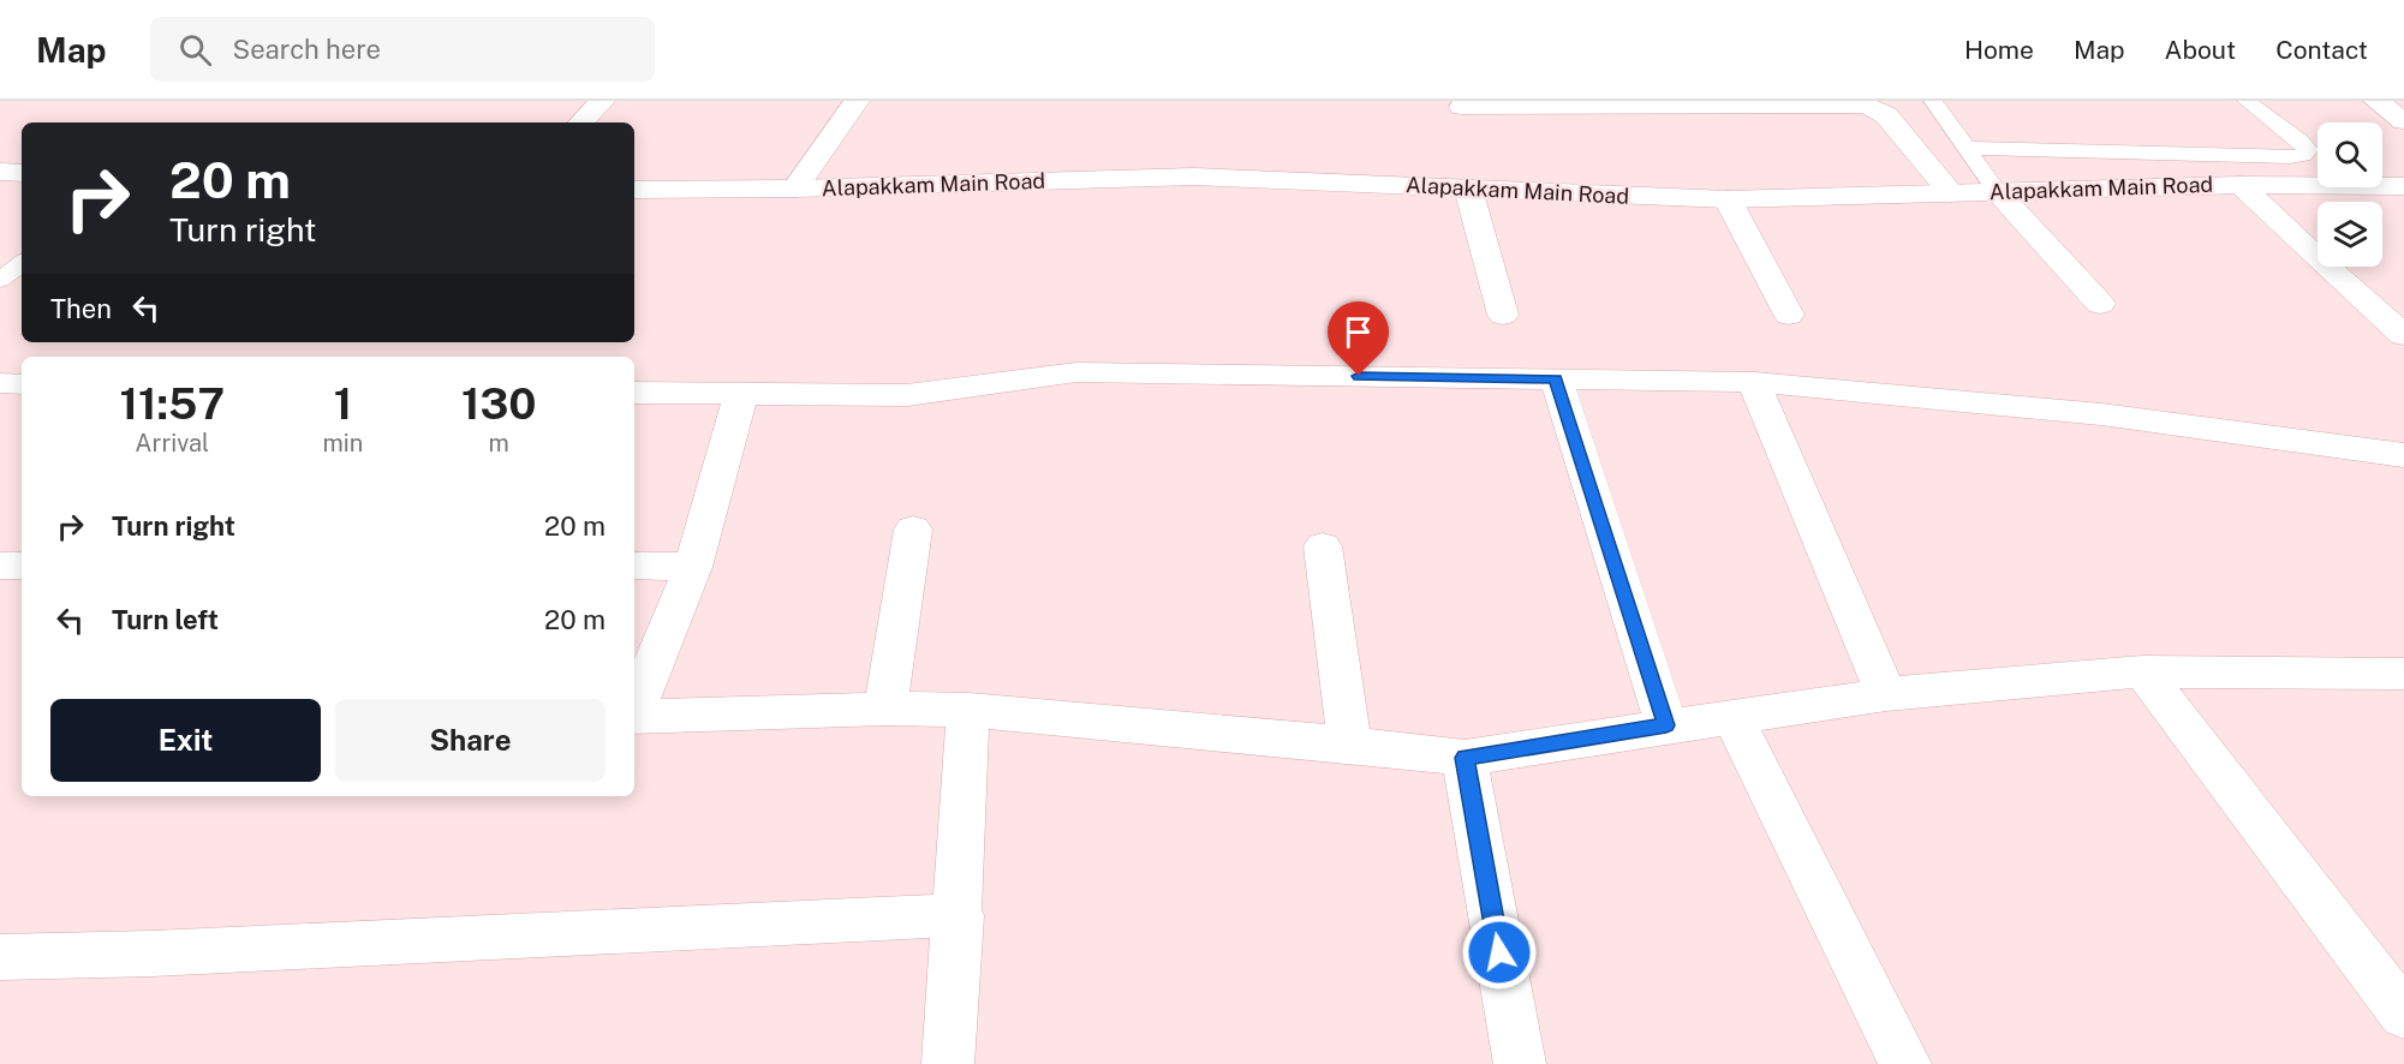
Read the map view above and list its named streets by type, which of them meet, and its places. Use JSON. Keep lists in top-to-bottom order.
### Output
{
  "streets": {
    "street": ["Alapakkam Main Road"]
  },
  "page": {
    "header": "Map",
    "search": "Search here",
    "nav": [
      "Home",
      "Map",
      "About",
      "Contact"
    ],
    "turn": ["20 m", "Turn right"],
    "then": "Then",
    "eta": [
      "11:57",
      "Arrival",
      "1",
      "min",
      "130",
      "m"
    ],
    "list": [
      {
        "name": "Turn right",
        "value": "20 m"
      },
      {
        "name": "Turn left",
        "value": "20 m"
      }
    ],
    "buttons": ["Exit", "Share"]
  }
}
